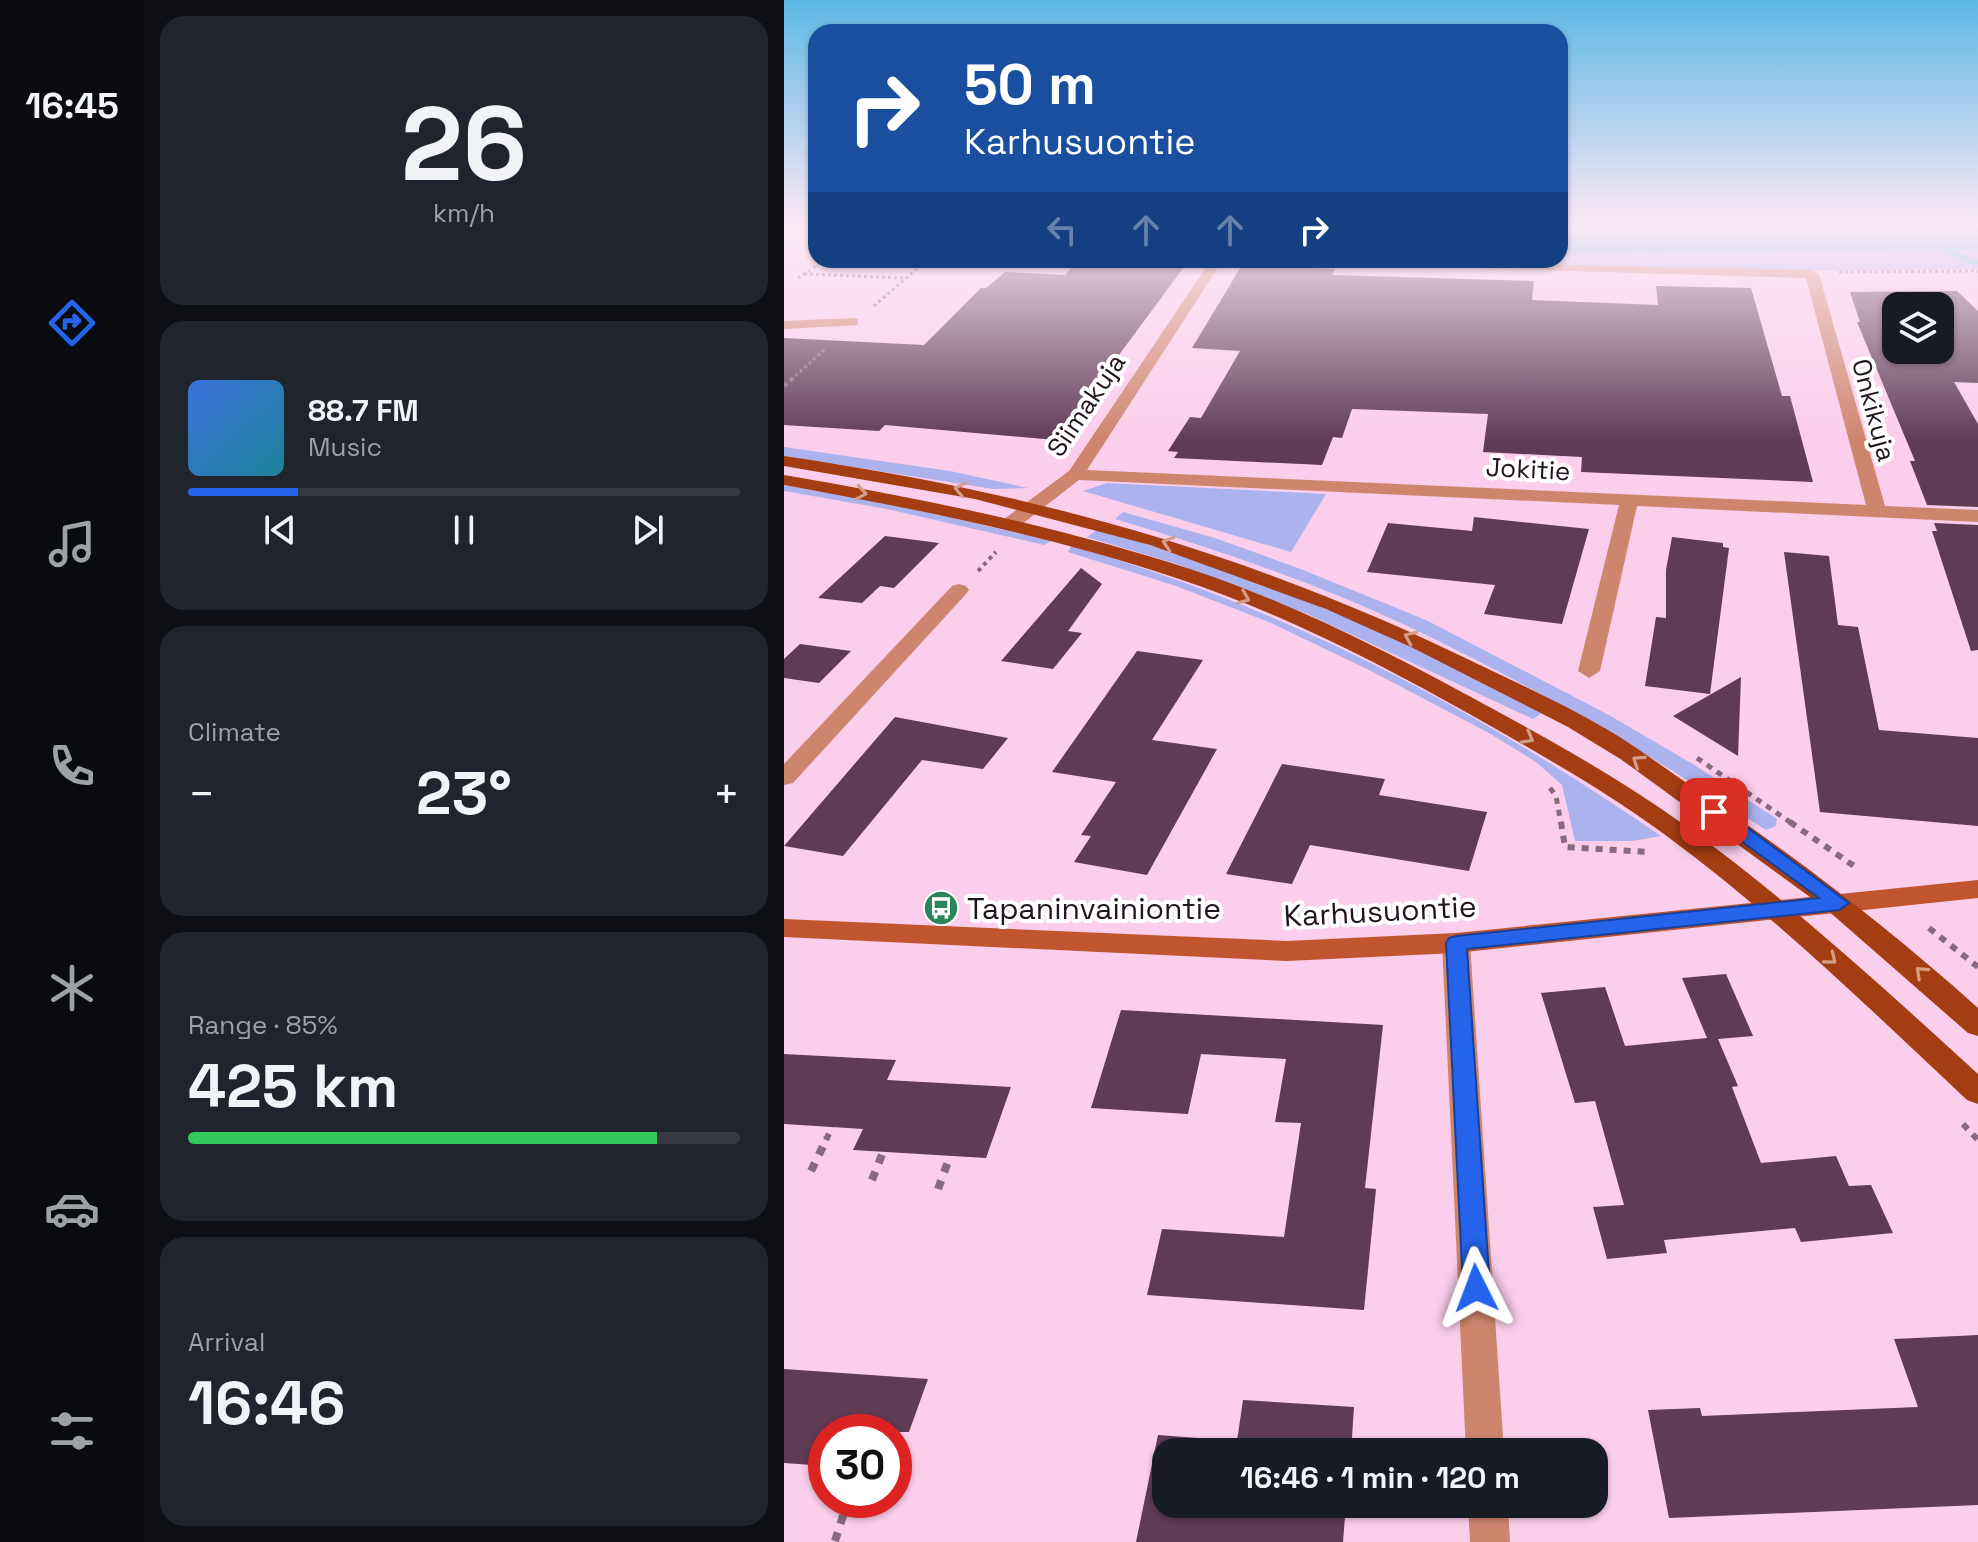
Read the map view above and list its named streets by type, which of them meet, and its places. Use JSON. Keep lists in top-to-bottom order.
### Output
{
  "streets": {
    "street": [
      "Siimakuja",
      "Onkikuja",
      "Jokitie",
      "Karhusuontie"
    ]
  },
  "crossings": [
    ["Siimakuja", "Jokitie"],
    ["Onkikuja", "Jokitie"]
  ],
  "places": {
    "bus stop": ["Tapaninvainiontie"]
  },
  "page": {
    "tabs": "16:45",
    "tile": [
      ["26", "km/h"],
      "Climate",
      ["Range · 85%", "425 km"],
      ["Arrival", "16:46"]
    ],
    "turn": ["50 m", "Karhusuontie"],
    "song": ["88.7 FM", "Music"],
    "heat": ["−", "23°", "+"],
    "limit": "30",
    "trip": "16:46 · 1 min · 120 m"
  }
}
